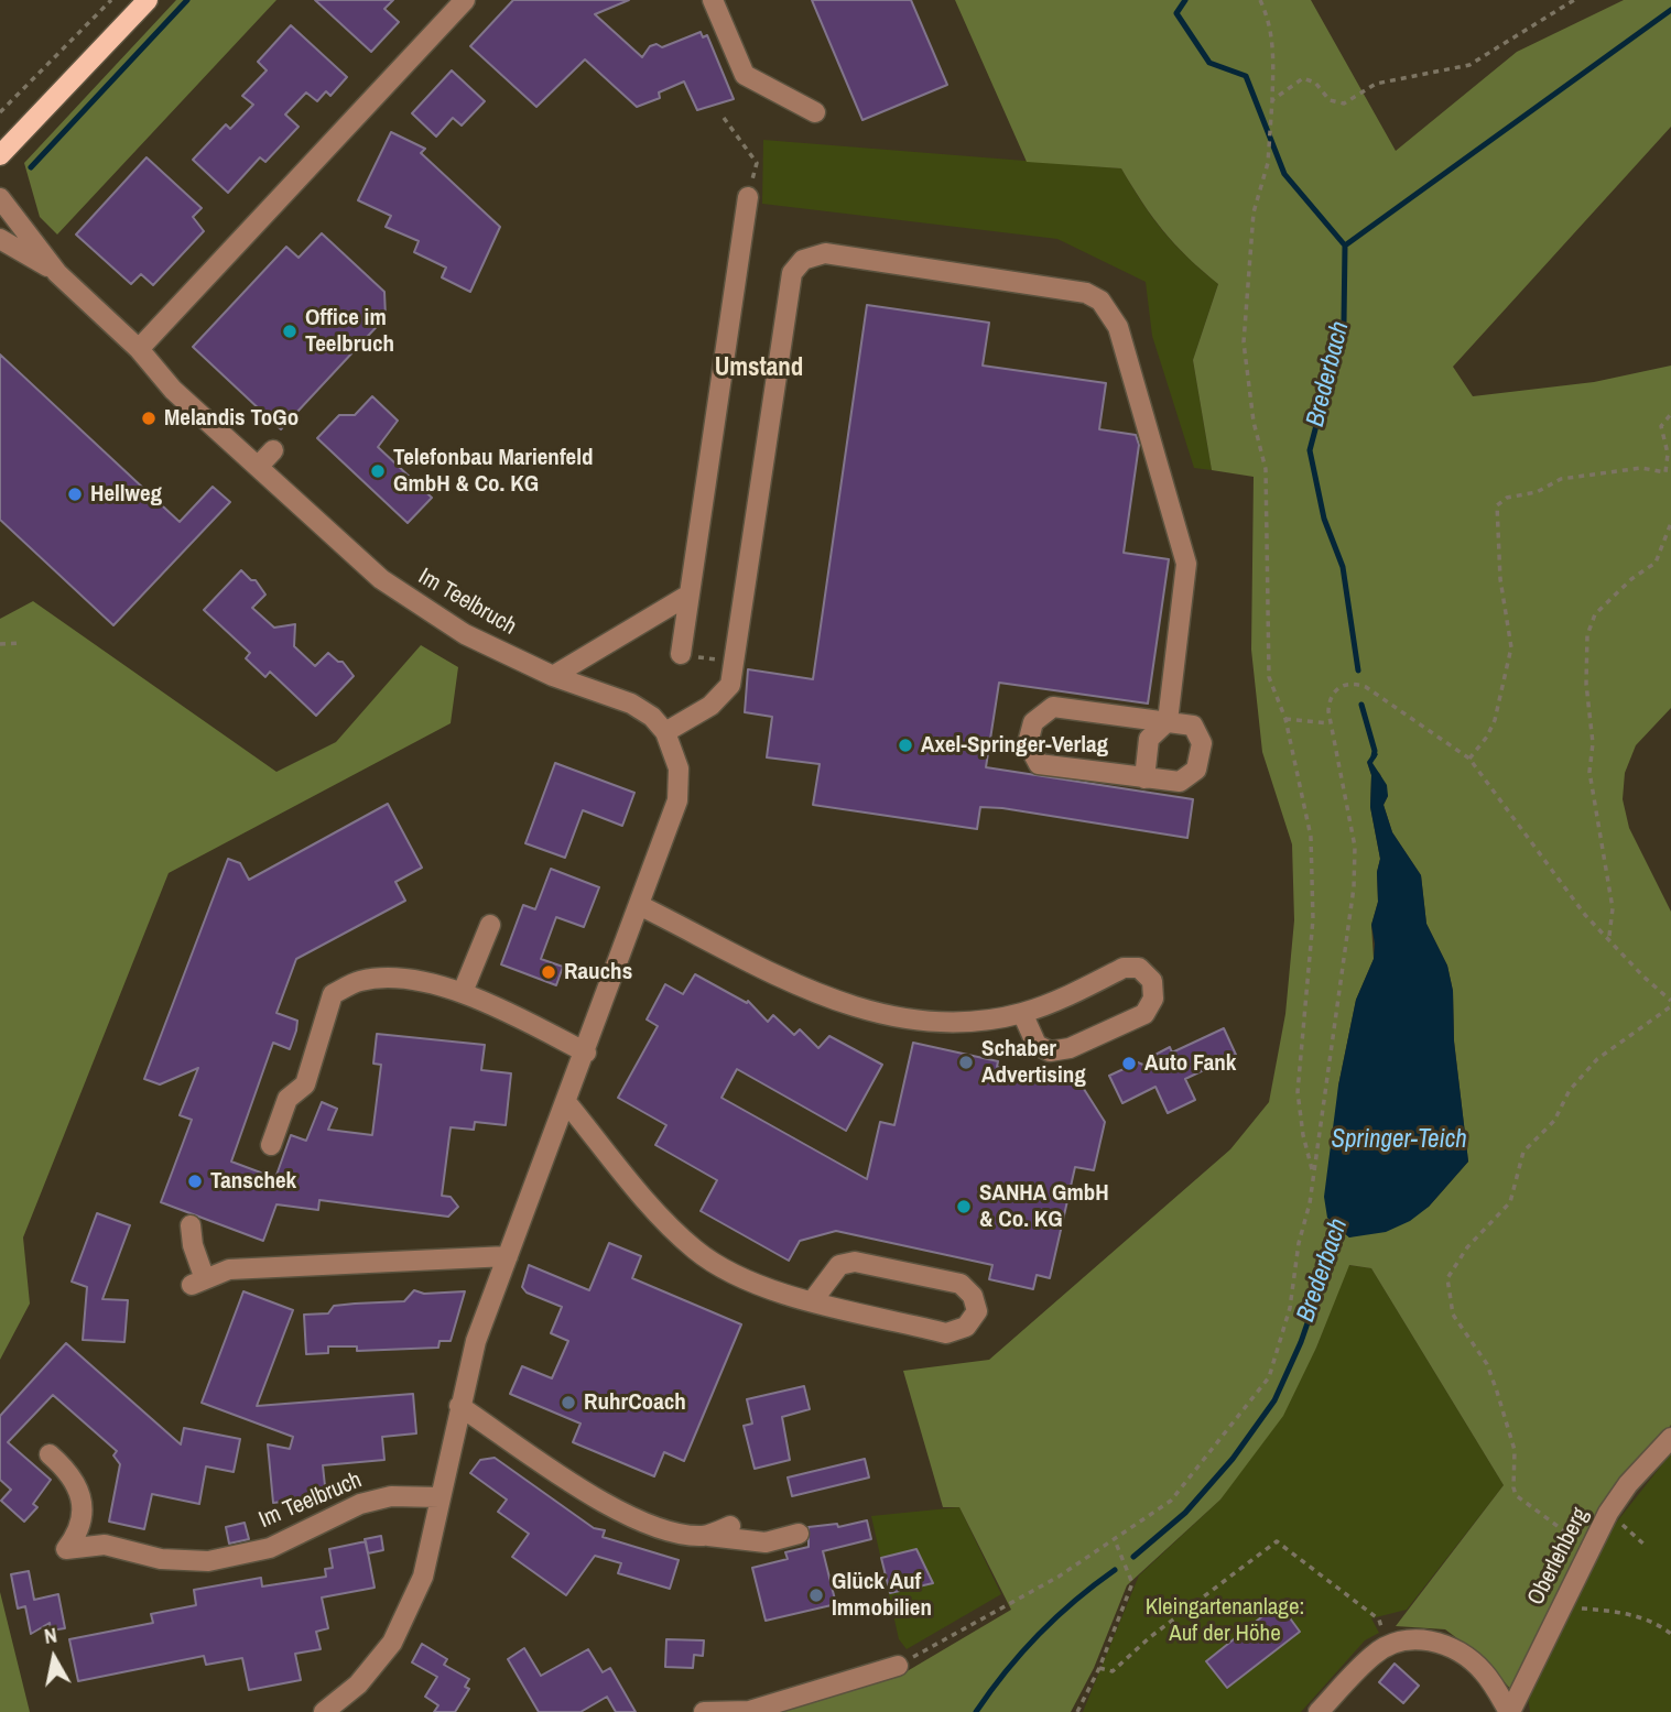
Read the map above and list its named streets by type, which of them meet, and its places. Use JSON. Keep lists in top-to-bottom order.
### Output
{
  "streets": {
    "street": ["Im Teelbruch", "Oberlehberg"]
  },
  "districts": ["Umstand"],
  "water": ["Brederbach", "Springer-Teich"],
  "parks": ["Kleingartenanlage: Auf der Höhe"],
  "places": [
    "Office im Teelbruch",
    "Melandis ToGo",
    "Telefonbau Marienfeld GmbH & Co. KG",
    "Hellweg",
    "Axel-Springer-Verlag",
    "Rauchs",
    "Schaber Advertising",
    "Auto Fank",
    "Tanschek",
    "SANHA GmbH & Co. KG",
    "RuhrCoach",
    "Glück Auf Immobilien"
  ],
  "north": "top"
}
